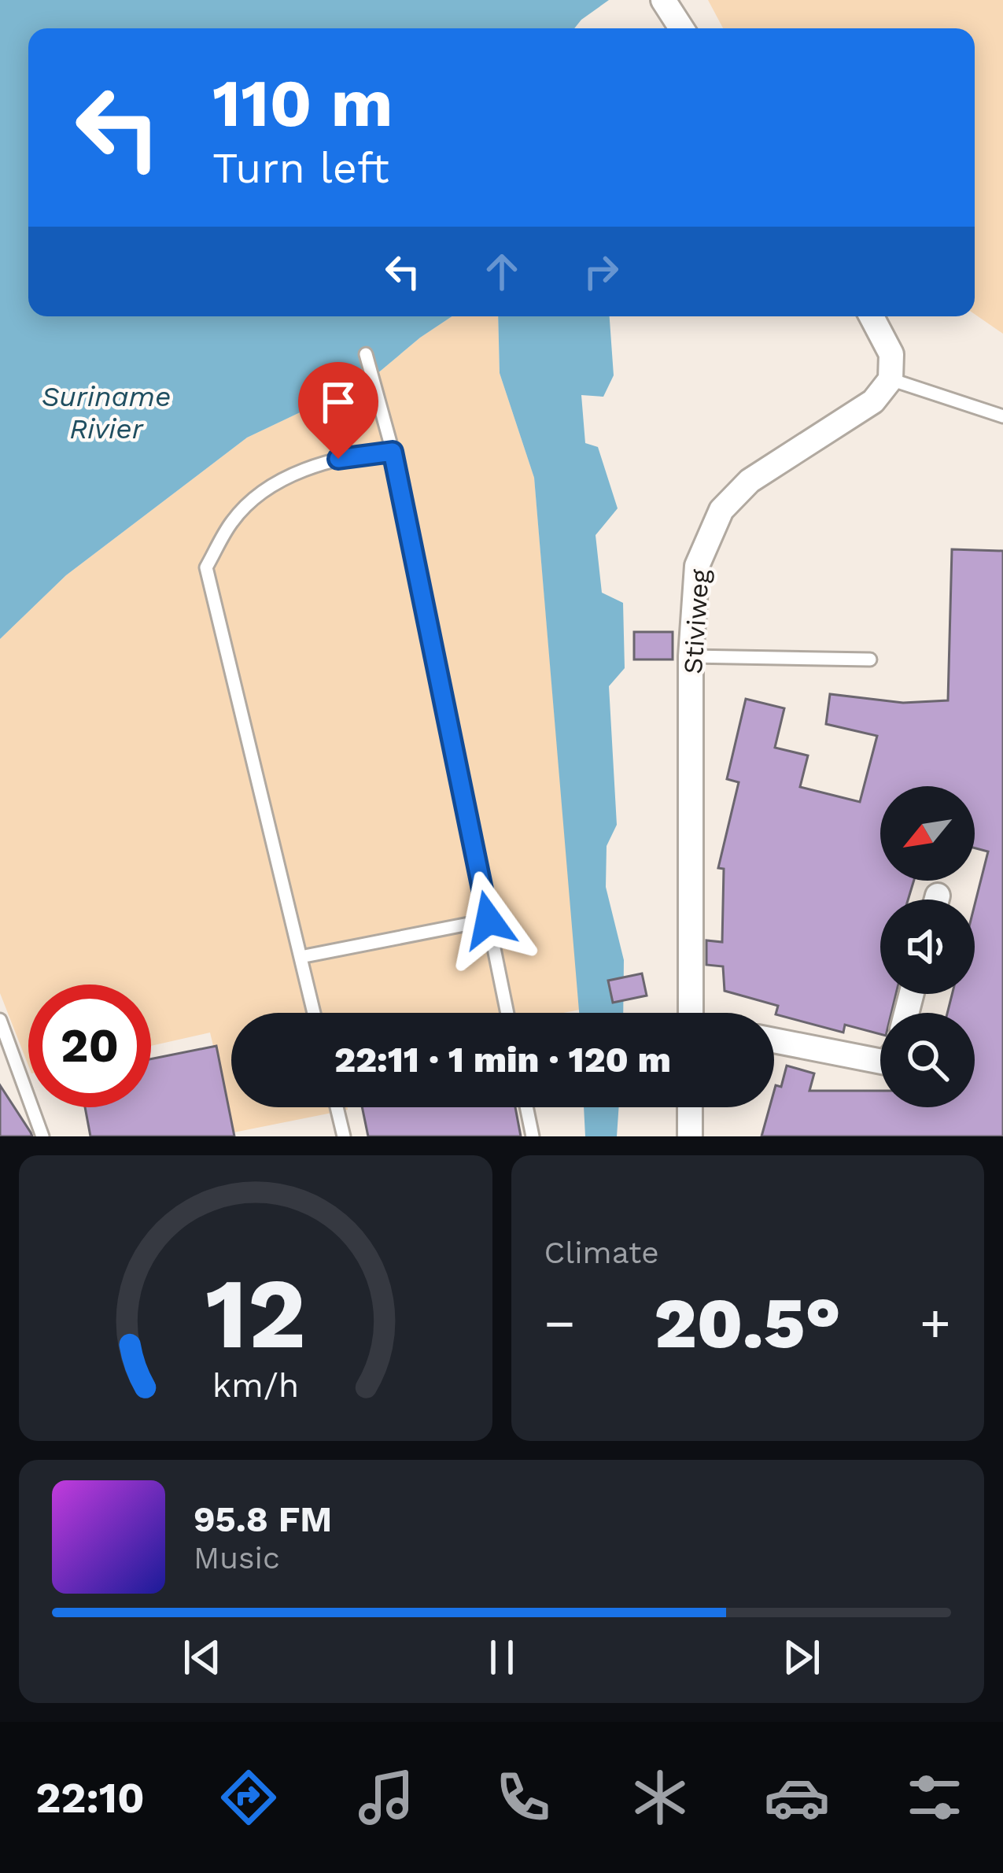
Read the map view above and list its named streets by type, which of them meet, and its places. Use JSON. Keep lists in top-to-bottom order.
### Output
{
  "streets": {
    "street": ["Stiviweg"]
  },
  "water": ["Suriname Rivier"],
  "north": "bottom left",
  "page": {
    "turn": ["110 m", "Turn left"],
    "limit": "20",
    "trip": "22:11 · 1 min · 120 m",
    "tile": "Climate",
    "heat": ["−", "20.5°", "+"],
    "song": ["95.8 FM", "Music"],
    "tabs": "22:10",
    "gauge": ["12", "km/h"]
  }
}
